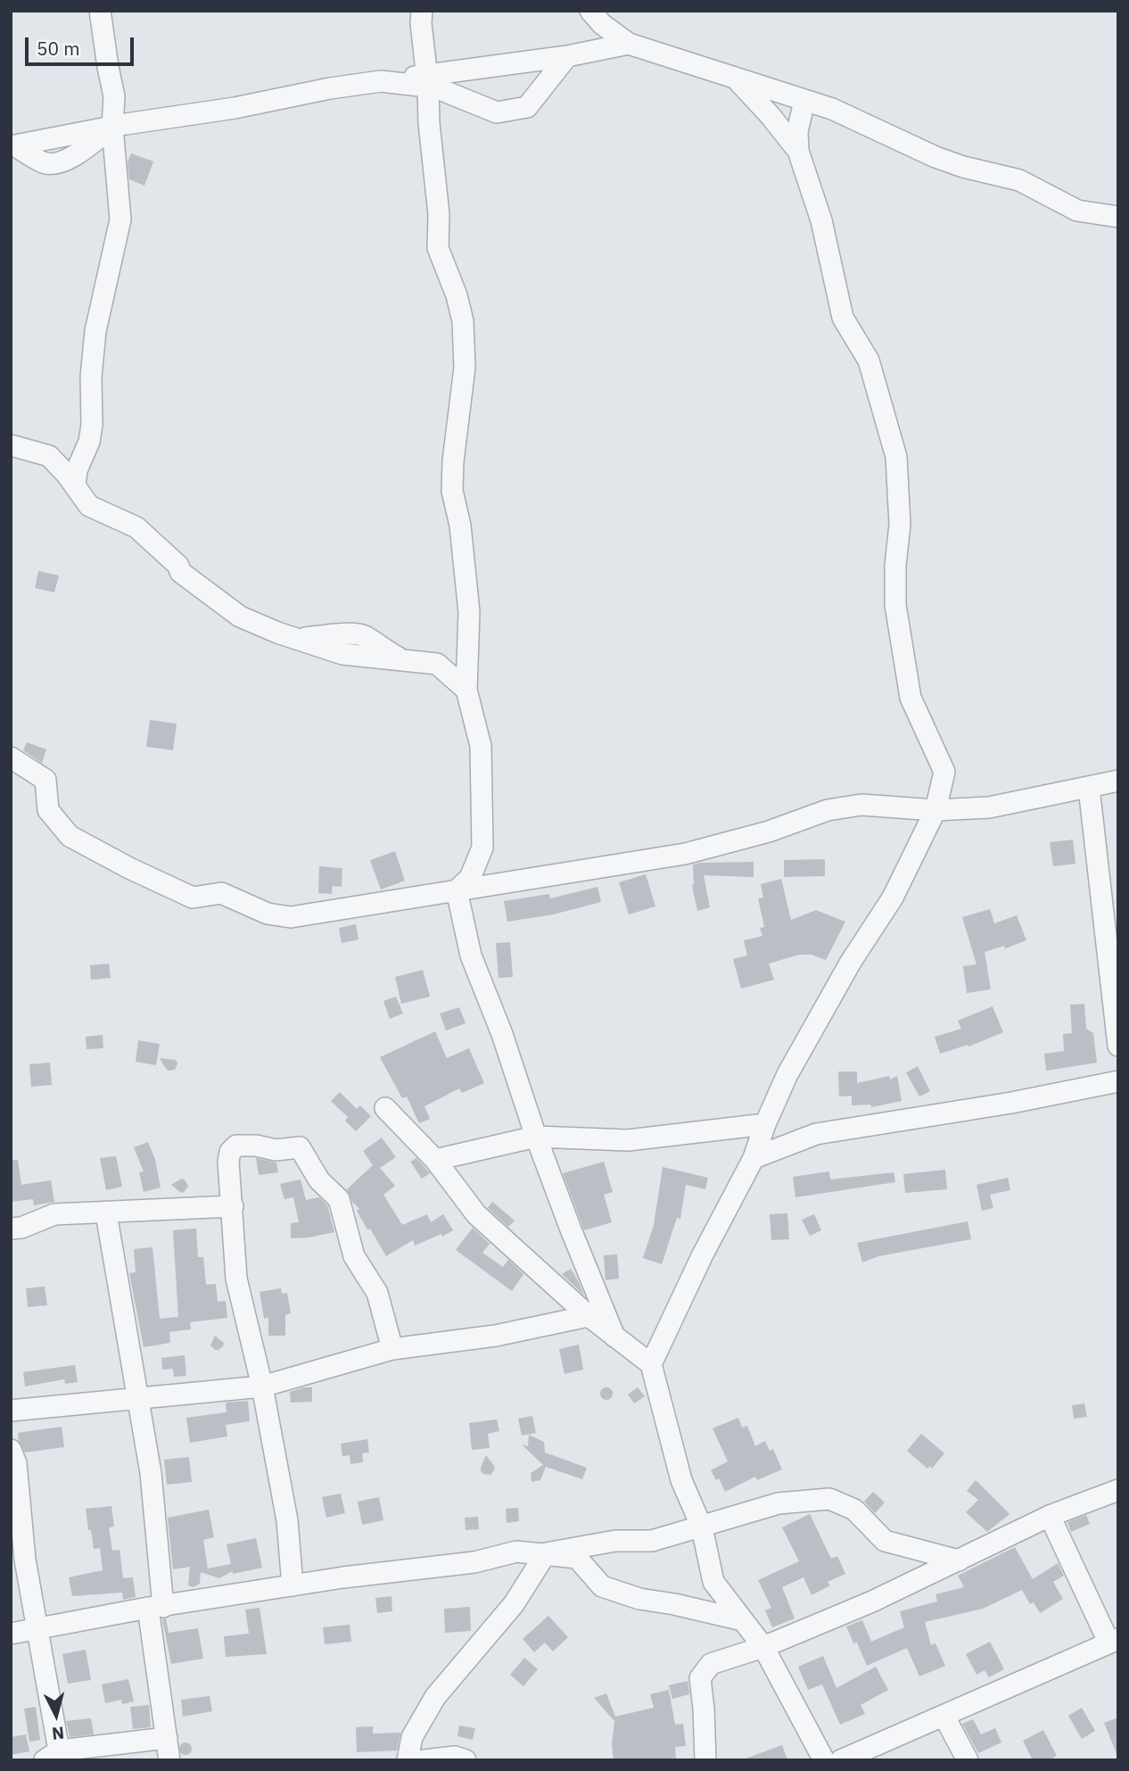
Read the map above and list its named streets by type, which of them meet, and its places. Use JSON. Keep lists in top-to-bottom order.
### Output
{
  "scale_bar": "50 m",
  "north": "bottom"
}
